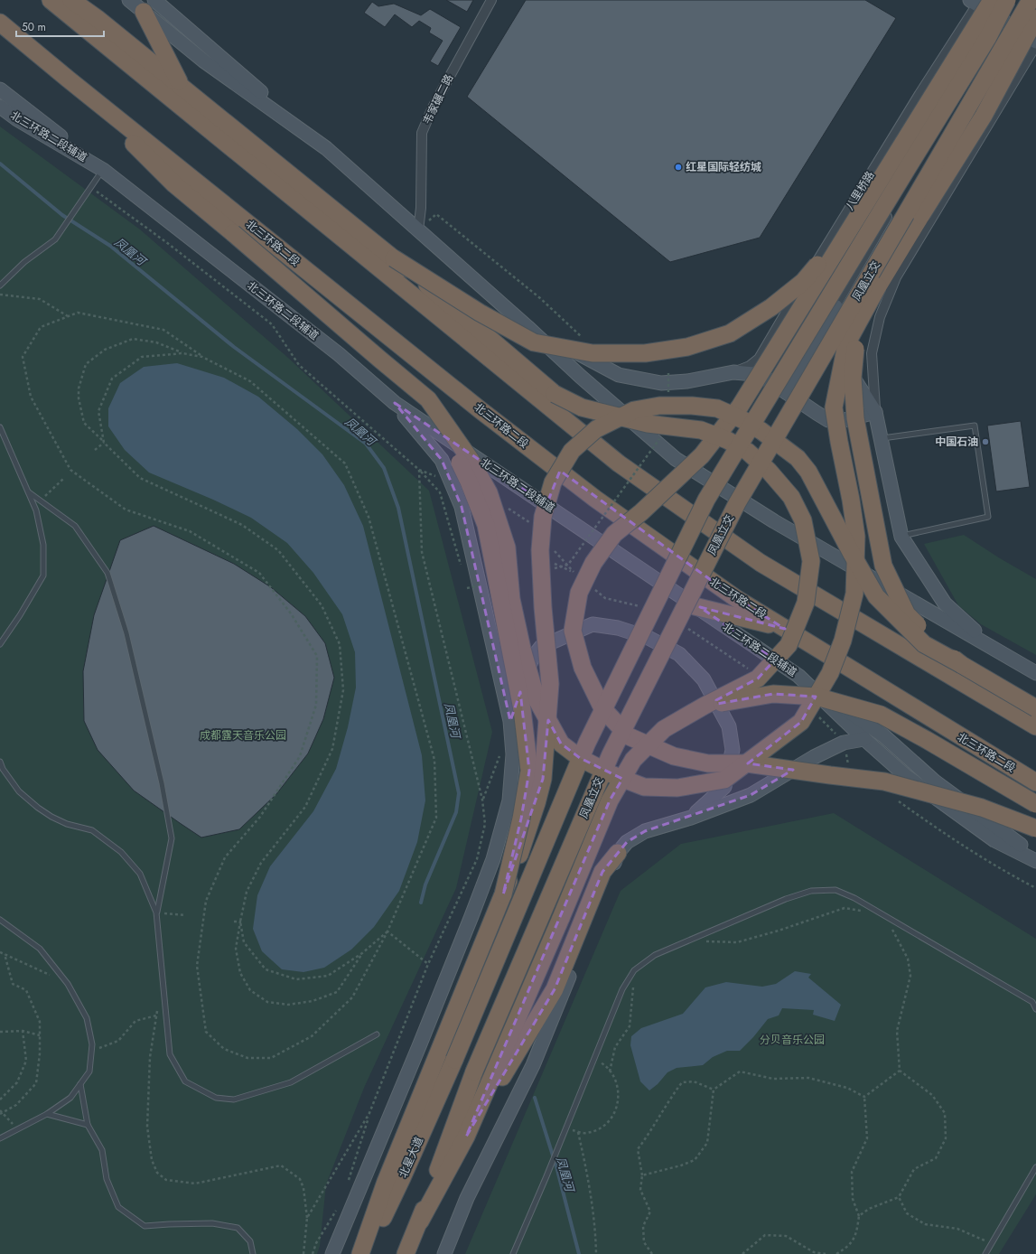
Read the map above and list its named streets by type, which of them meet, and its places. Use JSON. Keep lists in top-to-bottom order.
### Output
{
  "streets": {
    "highway": ["北三环路二段", "凤凰立交", "北星大道"],
    "main road": ["北三环路二段辅道"],
    "street": ["韦家碾二路", "八里桥路"]
  },
  "crossings": [
    ["北三环路二段", "凤凰立交"],
    ["凤凰立交", "北星大道"]
  ],
  "water": ["凤凰河"],
  "parks": ["成都露天音乐公园", "分贝音乐公园"],
  "places": ["红星国际轻纺城", "中国石油"],
  "scale_bar": "50 m"
}
